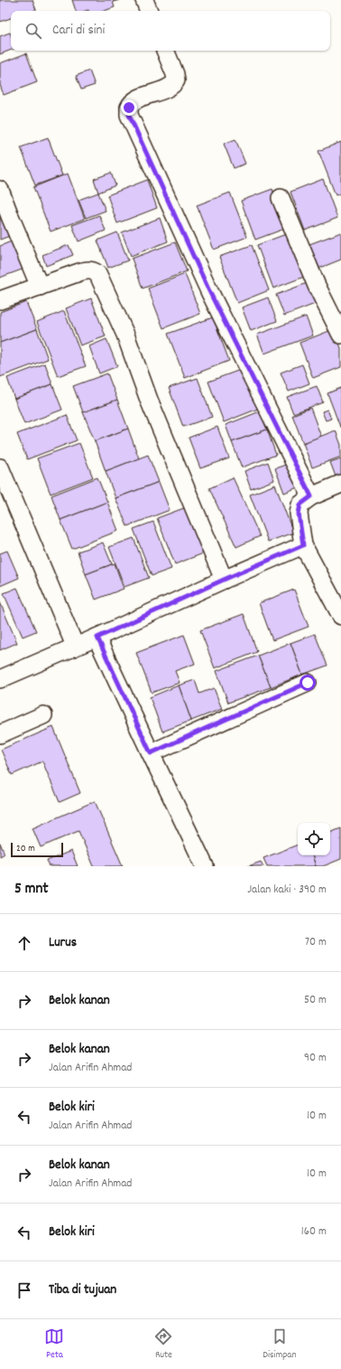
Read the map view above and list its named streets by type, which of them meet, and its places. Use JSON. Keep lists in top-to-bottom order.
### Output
{
  "scale_bar": "20 m",
  "page": {
    "search": "Cari di sini",
    "scale": "20 m",
    "heading": ["5 mnt", "Jalan kaki · 390 m"],
    "list": [
      ["Lurus", "70 m"],
      ["Belok kanan", "50 m"],
      ["Belok kanan", "Jalan Arifin Ahmad", "90 m"],
      ["Belok kiri", "Jalan Arifin Ahmad", "10 m"],
      ["Belok kanan", "Jalan Arifin Ahmad", "10 m"],
      ["Belok kiri", "160 m"],
      "Tiba di tujuan"
    ],
    "nav": ["Peta", "Rute", "Disimpan"]
  }
}
